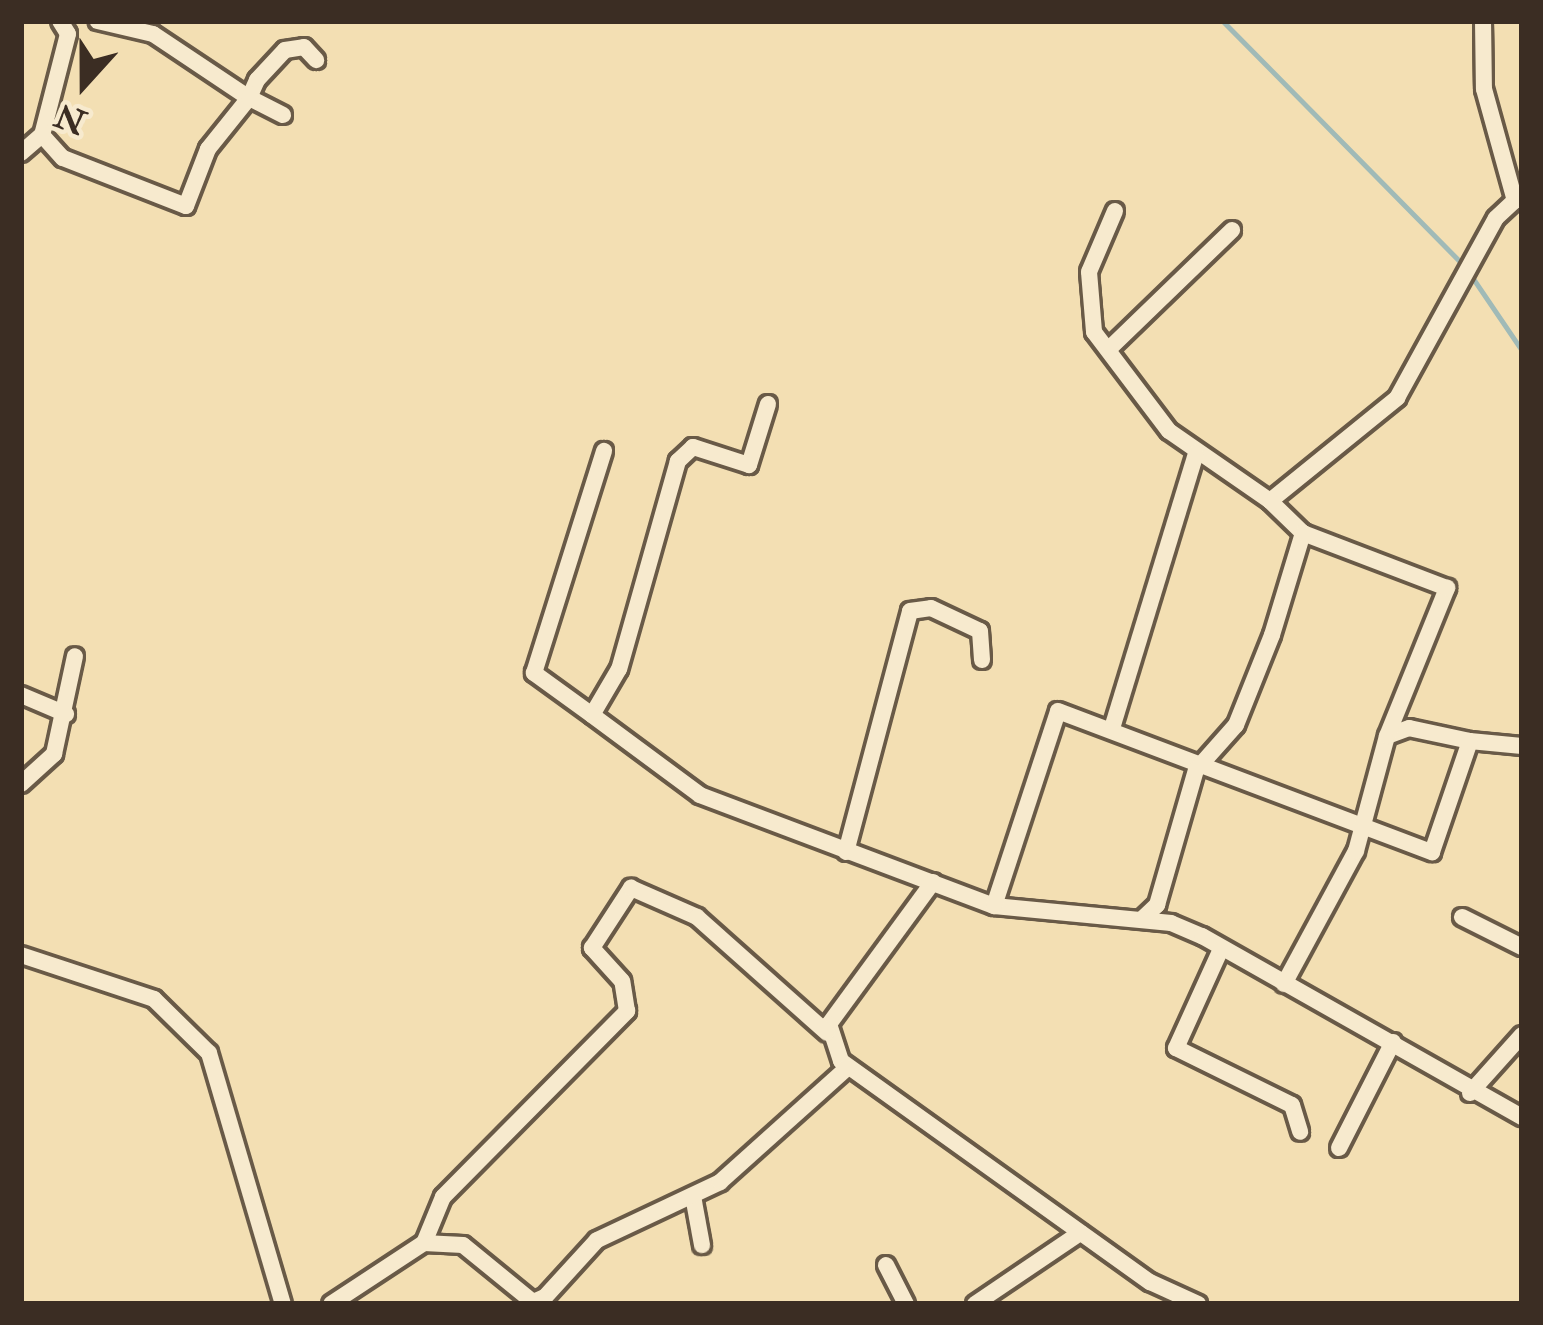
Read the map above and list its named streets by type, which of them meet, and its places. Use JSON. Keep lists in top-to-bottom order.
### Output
{
  "north": "bottom"
}
